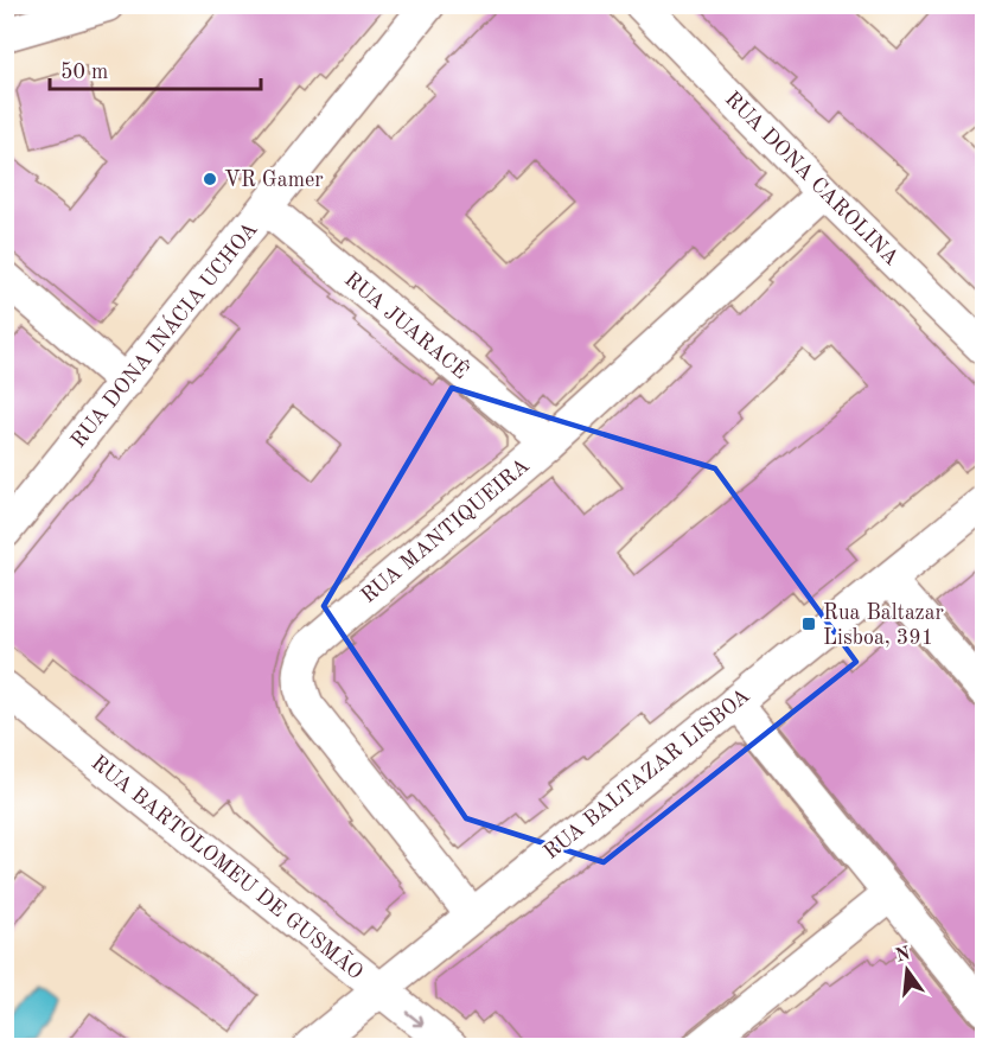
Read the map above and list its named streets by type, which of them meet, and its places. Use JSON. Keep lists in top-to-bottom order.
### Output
{
  "streets": {
    "street": [
      "RUA DONA CAROLINA",
      "RUA JUARACÊ",
      "RUA DONA INÁCIA UCHOA",
      "RUA MANTIQUEIRA",
      "RUA BALTAZAR LISBOA",
      "RUA BARTOLOMEU DE GUSMÃO"
    ]
  },
  "crossings": [
    ["RUA DONA CAROLINA", "RUA MANTIQUEIRA"],
    ["RUA JUARACÊ", "RUA DONA INÁCIA UCHOA"],
    ["RUA JUARACÊ", "RUA MANTIQUEIRA"],
    ["RUA MANTIQUEIRA", "RUA BALTAZAR LISBOA"],
    ["RUA BALTAZAR LISBOA", "RUA BARTOLOMEU DE GUSMÃO"]
  ],
  "places": {
    "other": ["VR Gamer"],
    "transit": ["Rua Baltazar Lisboa, 391"]
  },
  "scale_bar": "50 m",
  "north": "top"
}
